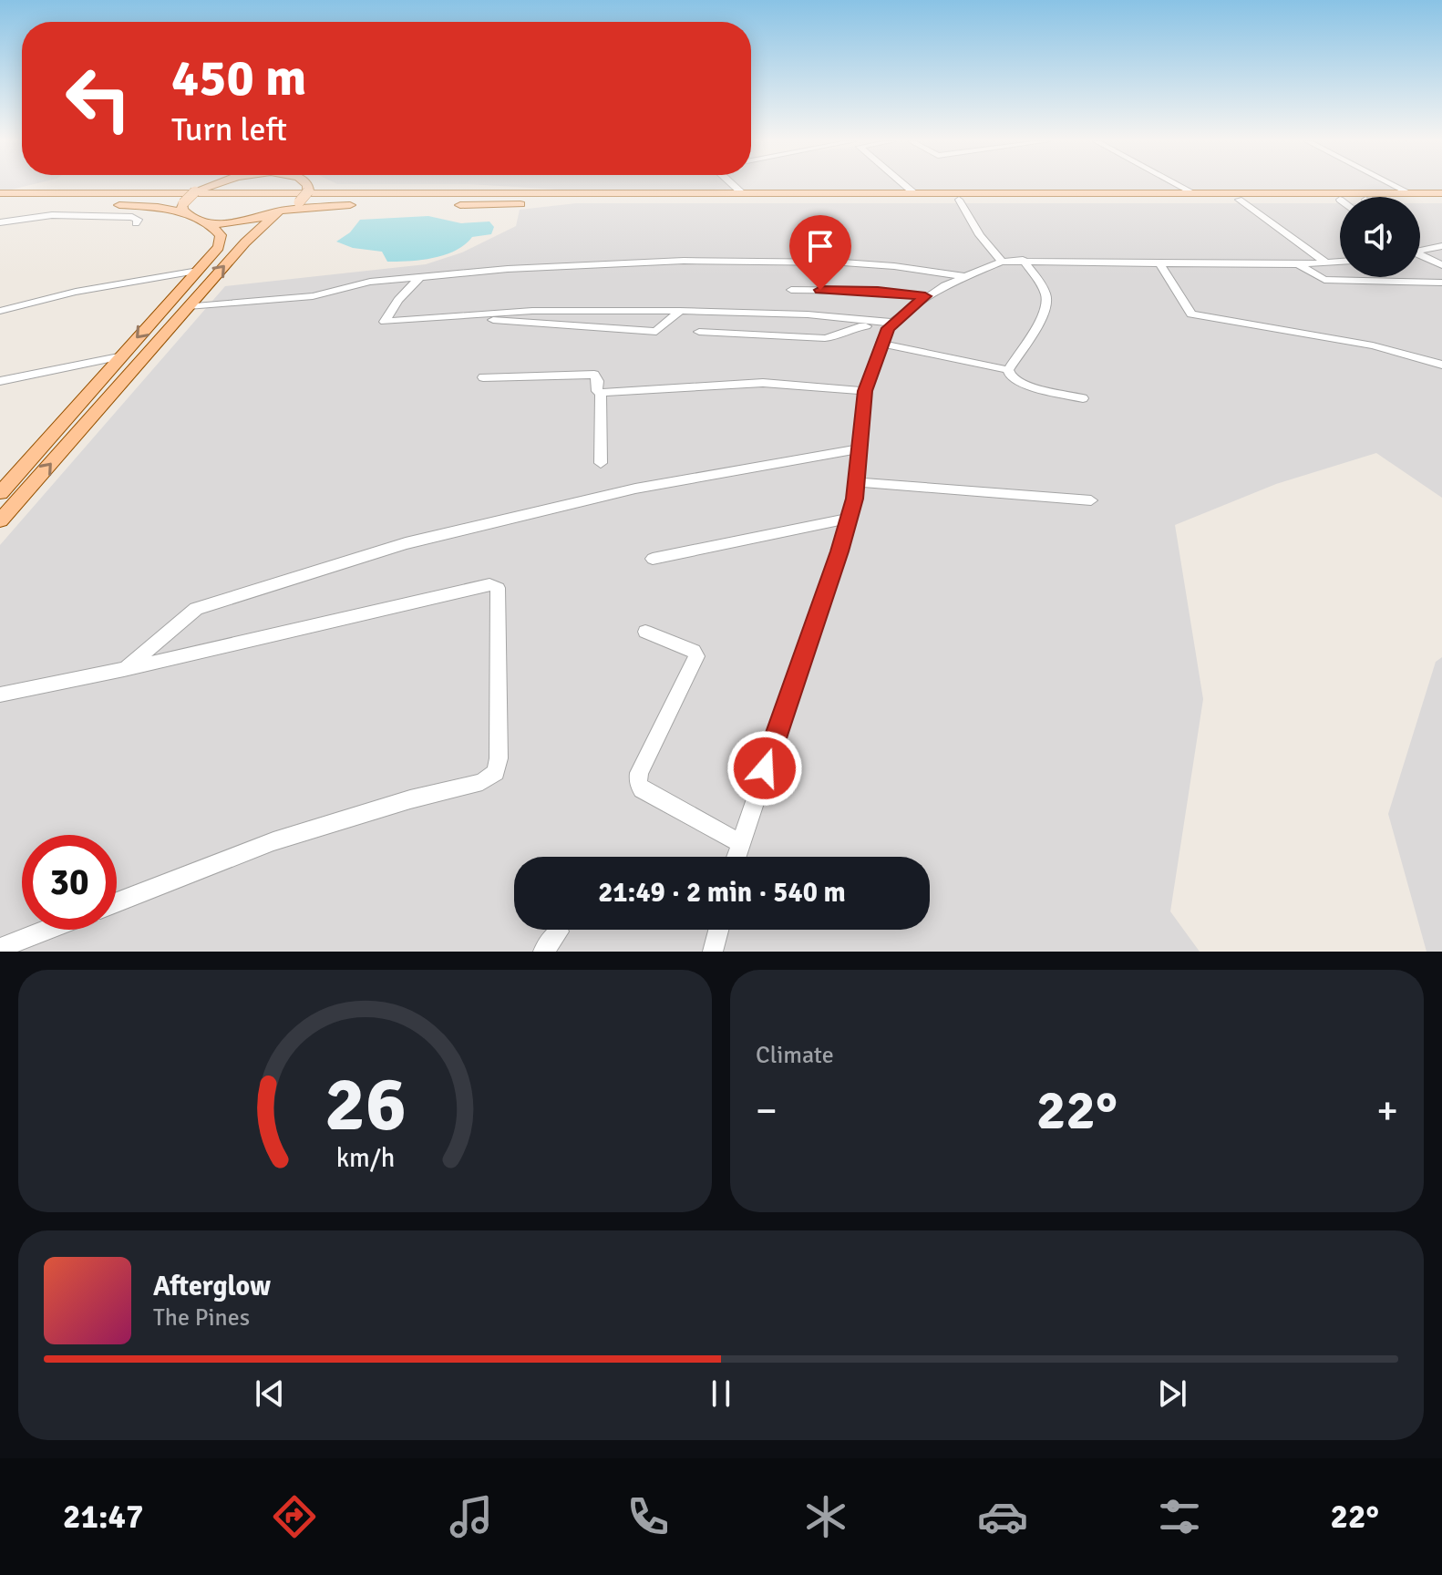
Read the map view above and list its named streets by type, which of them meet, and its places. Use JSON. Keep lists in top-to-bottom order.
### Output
{
  "page": {
    "turn": ["450 m", "Turn left"],
    "limit": "30",
    "trip": "21:49 · 2 min · 540 m",
    "tile": "Climate",
    "heat": ["−", "22°", "+"],
    "song": ["Afterglow", "The Pines"],
    "tabs": ["21:47", "22°"],
    "gauge": ["26", "km/h"]
  }
}
